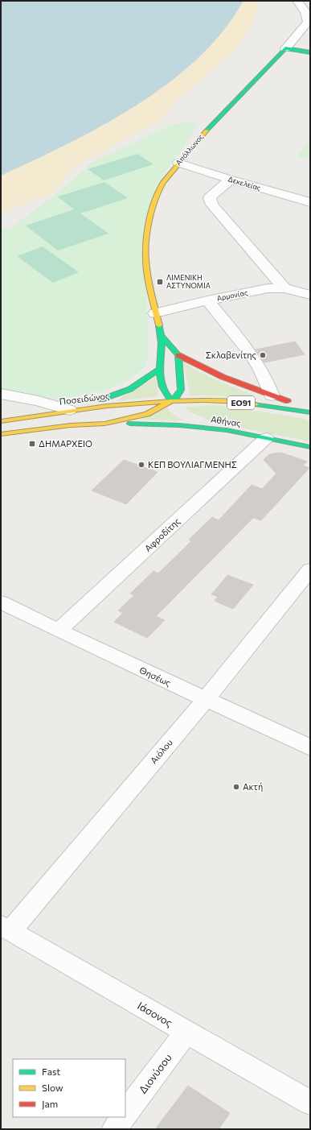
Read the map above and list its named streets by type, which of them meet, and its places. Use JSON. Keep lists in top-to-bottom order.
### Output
{
  "streets": {
    "main road": [
      "Απόλλωνος",
      "Ποσειδώνος",
      "ΕΟ91",
      "Αθήνας"
    ],
    "street": [
      "Δεκελείας",
      "Αρμονίας",
      "Αφροδίτης",
      "Θησέως",
      "Αιόλου",
      "Ιάσονος",
      "Διονύσου"
    ]
  },
  "crossings": [
    ["Απόλλωνος", "Δεκελείας"],
    ["Απόλλωνος", "Αρμονίας"],
    ["Ποσειδώνος", "Αθήνας"],
    ["Αθήνας", "Αφροδίτης"],
    ["Αφροδίτης", "Θησέως"],
    ["Θησέως", "Αιόλου"],
    ["Αιόλου", "Ιάσονος"],
    ["Ιάσονος", "Διονύσου"]
  ],
  "places": {
    "transit": ["ΛΙΜΕΝΙΚΗ ΑΣΤΥΝΟΜΙΑ", "ΔΗΜΑΡΧΕΙΟ"],
    "other": ["Σκλαβενίτης", "ΚΕΠ ΒΟΥΛΙΑΓΜΕΝΗΣ", "Ακτή"]
  },
  "legend": ["Fast", "Slow", "Jam"]
}
